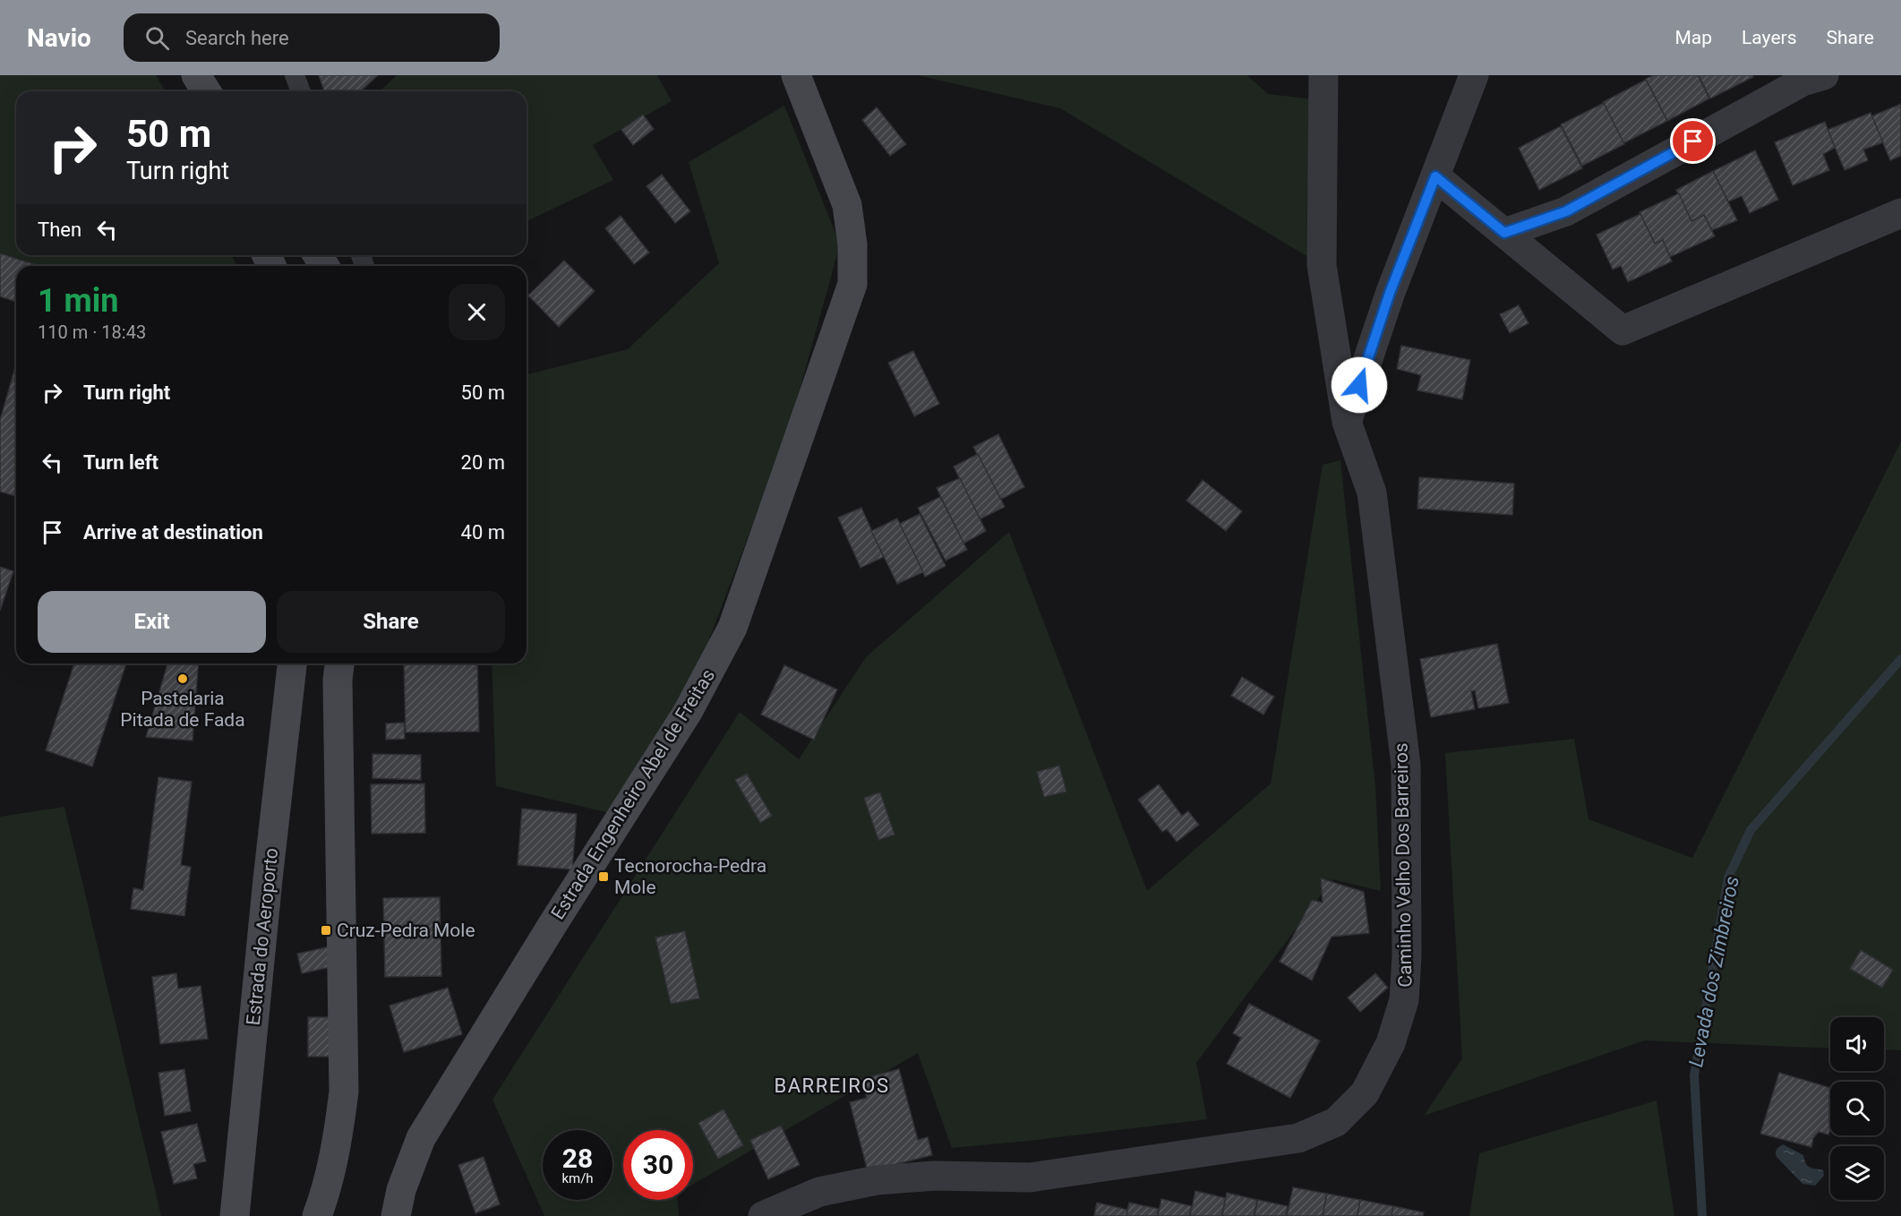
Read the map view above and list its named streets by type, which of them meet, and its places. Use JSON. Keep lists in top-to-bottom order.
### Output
{
  "streets": {
    "main road": ["Estrada Engenheiro Abel de Freitas", "Estrada do Aeroporto"],
    "street": ["Caminho Velho Dos Barreiros"]
  },
  "districts": ["BARREIROS"],
  "water": ["Levada dos Zimbreiros"],
  "places": {
    "other": ["Pastelaria Pitada de Fada"],
    "transit": ["Tecnorocha-Pedra Mole", "Cruz-Pedra Mole"]
  },
  "page": {
    "header": "Navio",
    "search": "Search here",
    "nav": ["Map", "Layers", "Share"],
    "turn": ["50 m", "Turn right"],
    "then": "Then",
    "heading": ["1 min", "110 m · 18:43"],
    "list": [
      {
        "name": "Turn right",
        "value": "50 m"
      },
      {
        "name": "Turn left",
        "value": "20 m"
      },
      {
        "name": "Arrive at destination",
        "value": "40 m"
      }
    ],
    "buttons": ["Exit", "Share"],
    "speed": "28 km/h",
    "limit": "30"
  }
}
